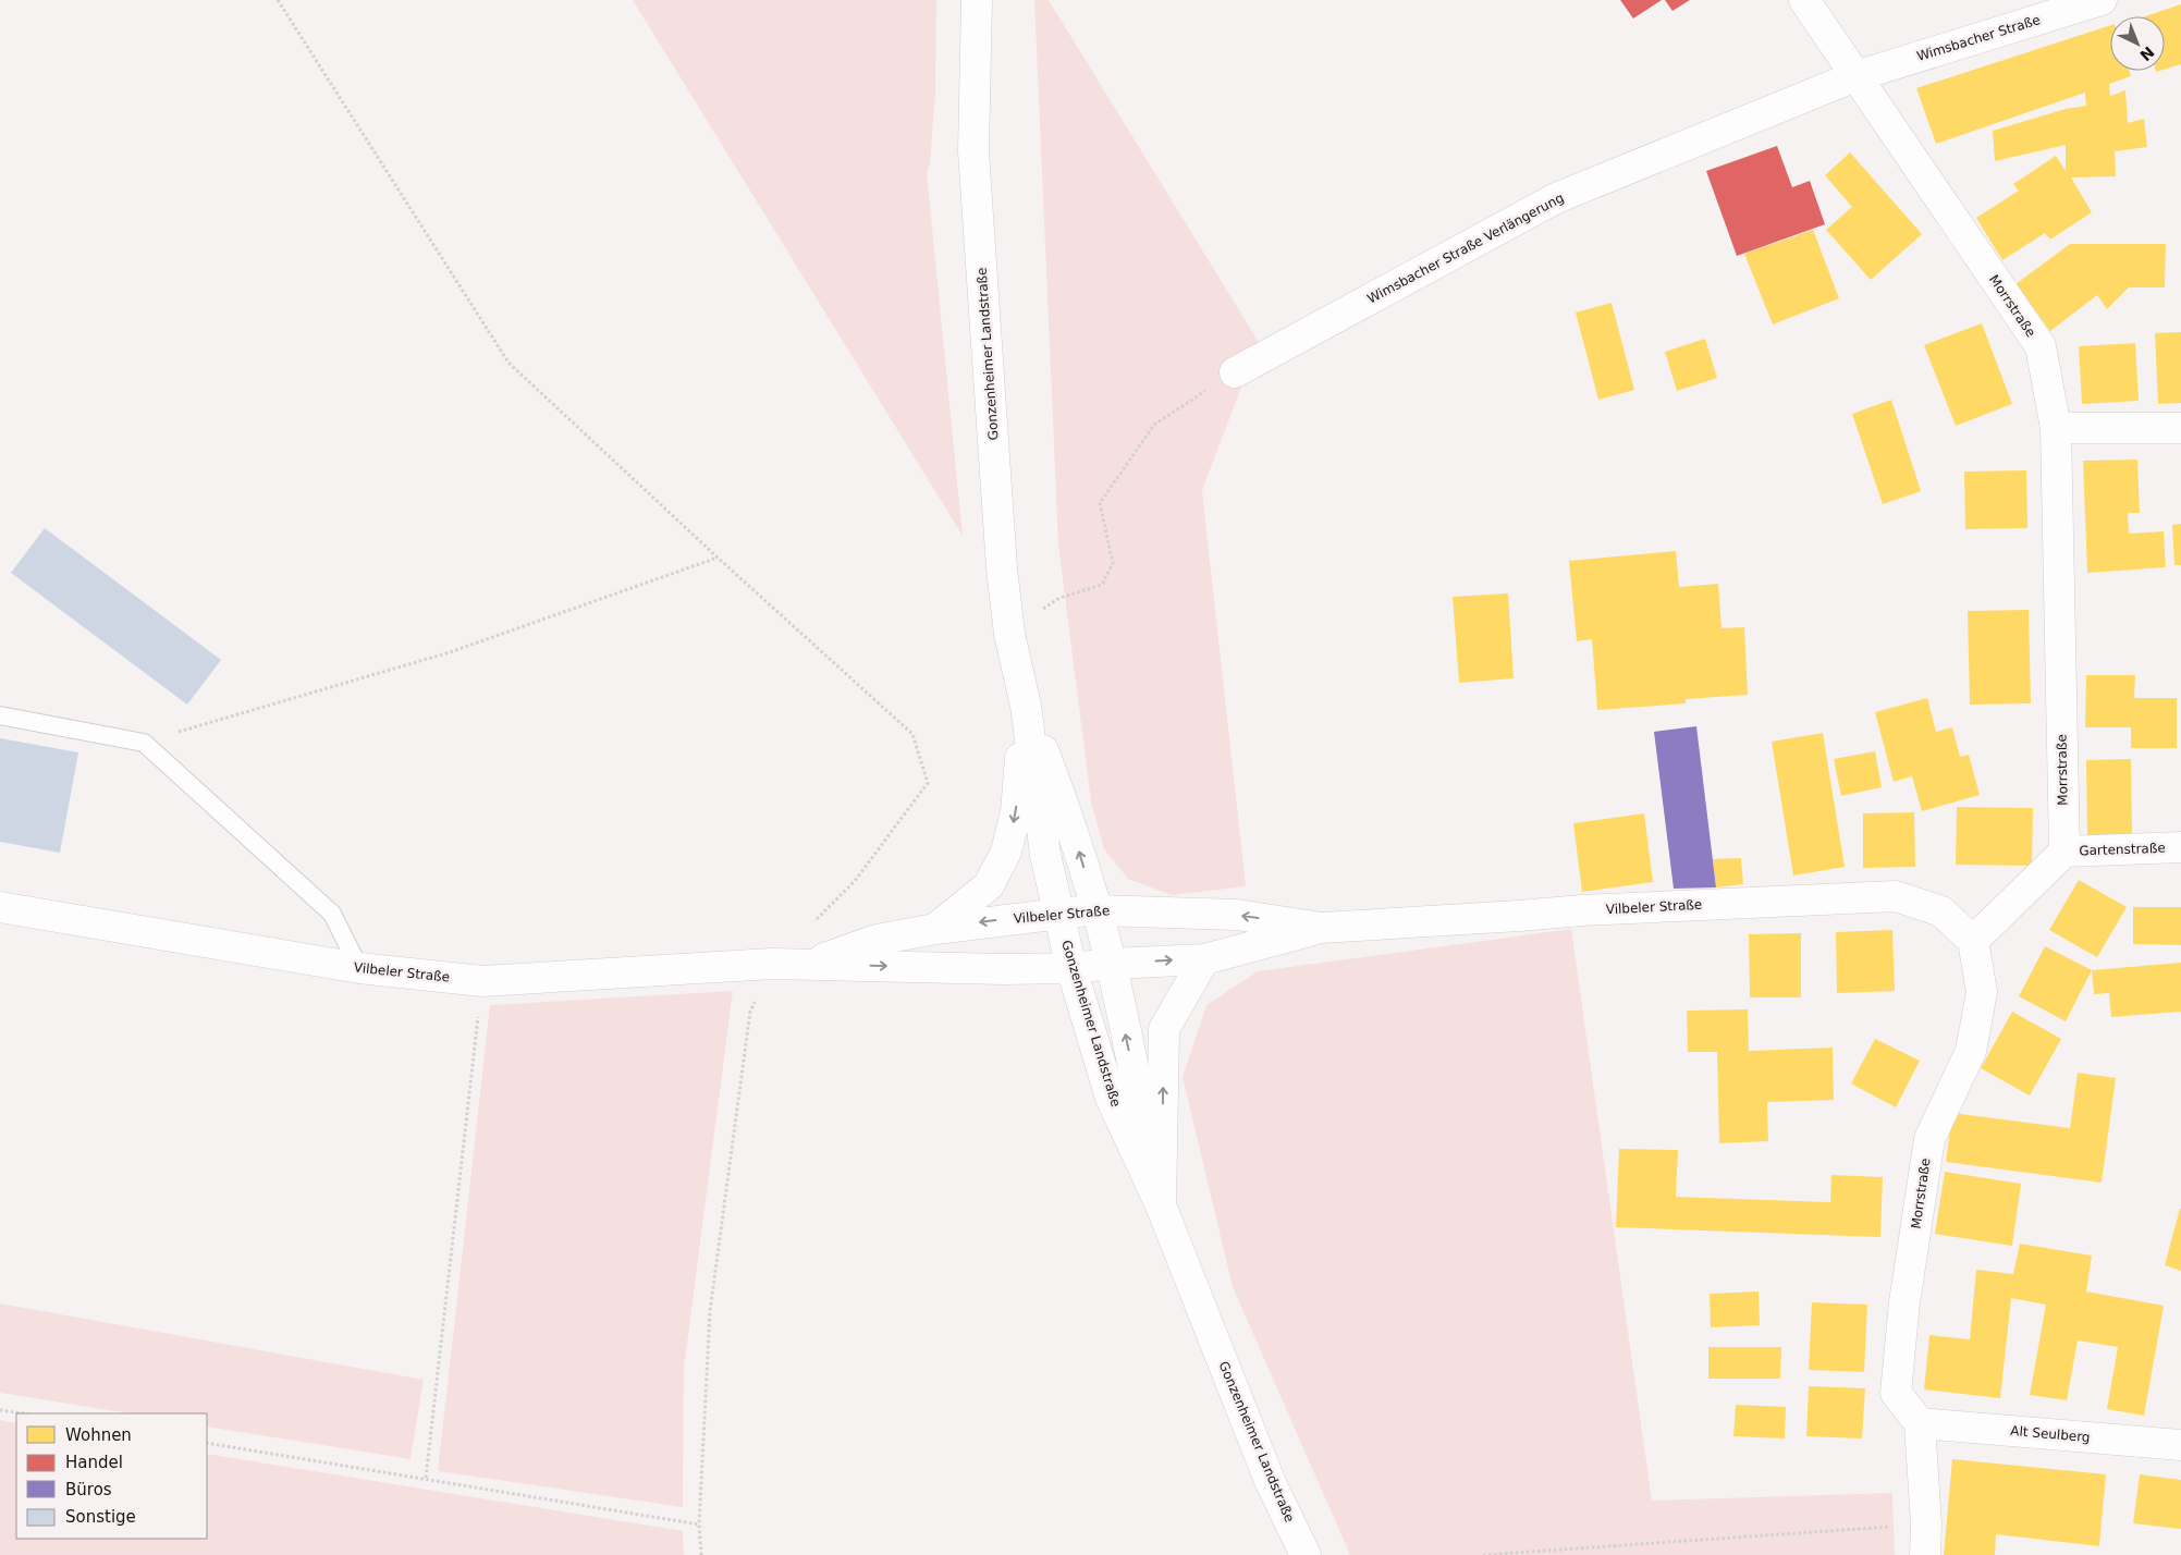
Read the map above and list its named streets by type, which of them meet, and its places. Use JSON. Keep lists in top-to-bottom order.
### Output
{
  "streets": {
    "street": [
      "Wimsbacher Straße",
      "Wimsbacher Straße Verlängerung",
      "Morrstraße",
      "Gonzenheimer Landstraße",
      "Gartenstraße",
      "Vilbeler Straße",
      "Alt Seulberg"
    ]
  },
  "crossings": [
    ["Wimsbacher Straße", "Wimsbacher Straße Verlängerung"],
    ["Wimsbacher Straße", "Morrstraße"],
    ["Wimsbacher Straße Verlängerung", "Morrstraße"],
    ["Morrstraße", "Gartenstraße"],
    ["Morrstraße", "Vilbeler Straße"],
    ["Morrstraße", "Alt Seulberg"],
    ["Gonzenheimer Landstraße", "Vilbeler Straße"]
  ],
  "legend": [
    "Wohnen",
    "Handel",
    "Büros",
    "Sonstige"
  ],
  "north": "bottom right"
}
